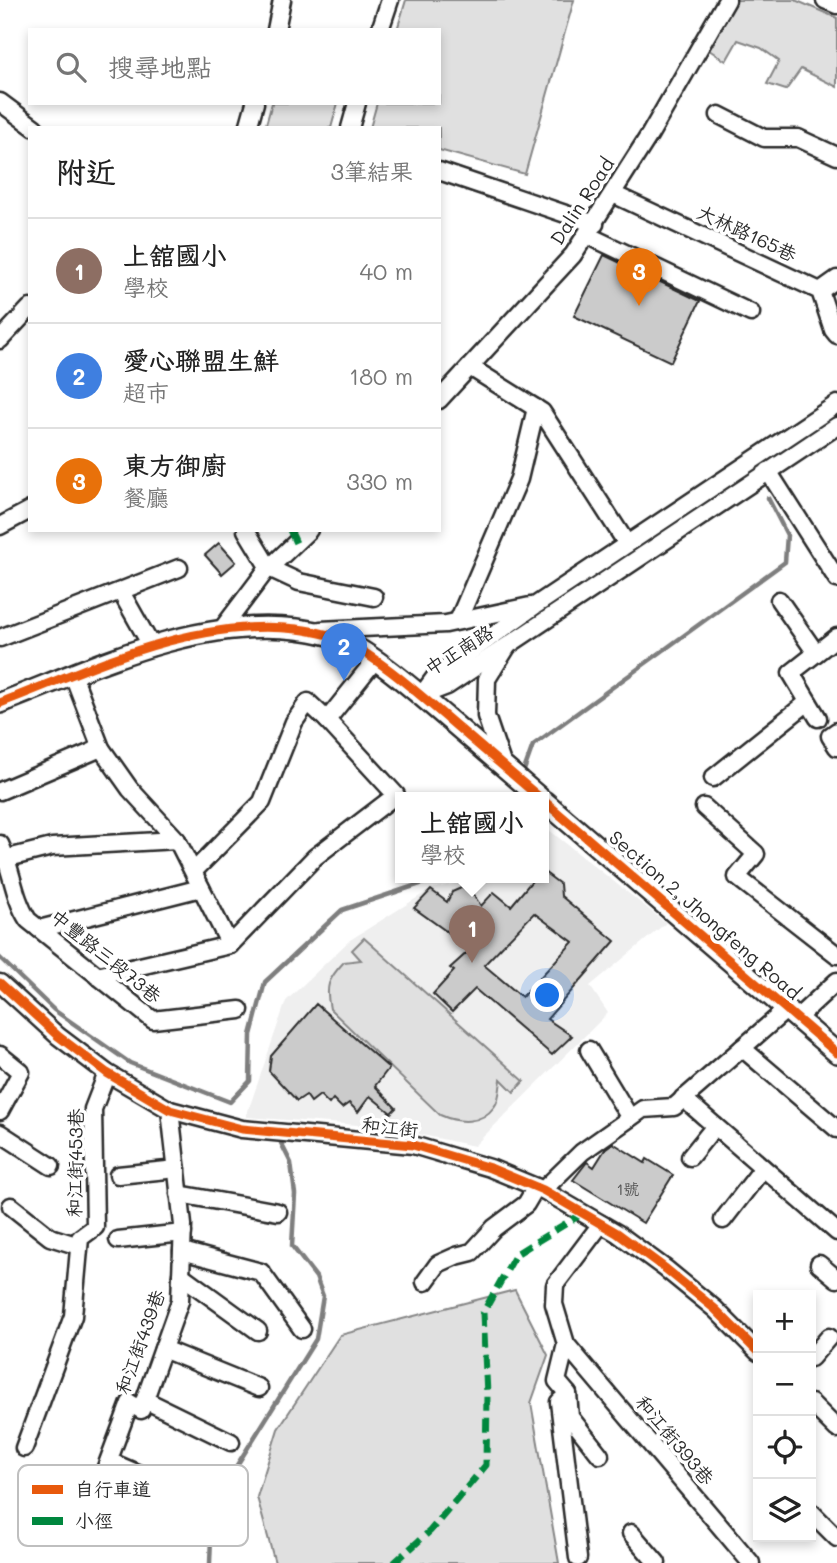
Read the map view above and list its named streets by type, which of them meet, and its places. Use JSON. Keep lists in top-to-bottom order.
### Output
{
  "streets": {
    "main road": ["Section 2, Jhongfeng Road"],
    "street": [
      "Dalin Road",
      "大林路165巷",
      "中正南路",
      "中豐路三段73巷",
      "和江街",
      "和江街453巷",
      "和江街439巷",
      "和江街393巷"
    ]
  },
  "crossings": [
    ["Dalin Road", "大林路165巷"],
    ["和江街", "和江街453巷"],
    ["和江街", "和江街439巷"],
    ["和江街", "和江街393巷"]
  ],
  "house_numbers": ["1號"],
  "legend": ["自行車道", "小徑"],
  "page": {
    "search": "搜尋地點",
    "heading": ["附近", "3筆結果"],
    "list": [
      {
        "mark": "1",
        "name": "上舘國小",
        "note": "學校",
        "value": "40 m"
      },
      {
        "mark": "2",
        "name": "愛心聯盟生鮮",
        "note": "超市",
        "value": "180 m"
      },
      {
        "mark": "3",
        "name": "東方御廚",
        "note": "餐廳",
        "value": "330 m"
      }
    ],
    "pins": ["3", "2", "1"],
    "popup": ["上舘國小", "學校"],
    "map_buttons": ["+", "−"]
  }
}
